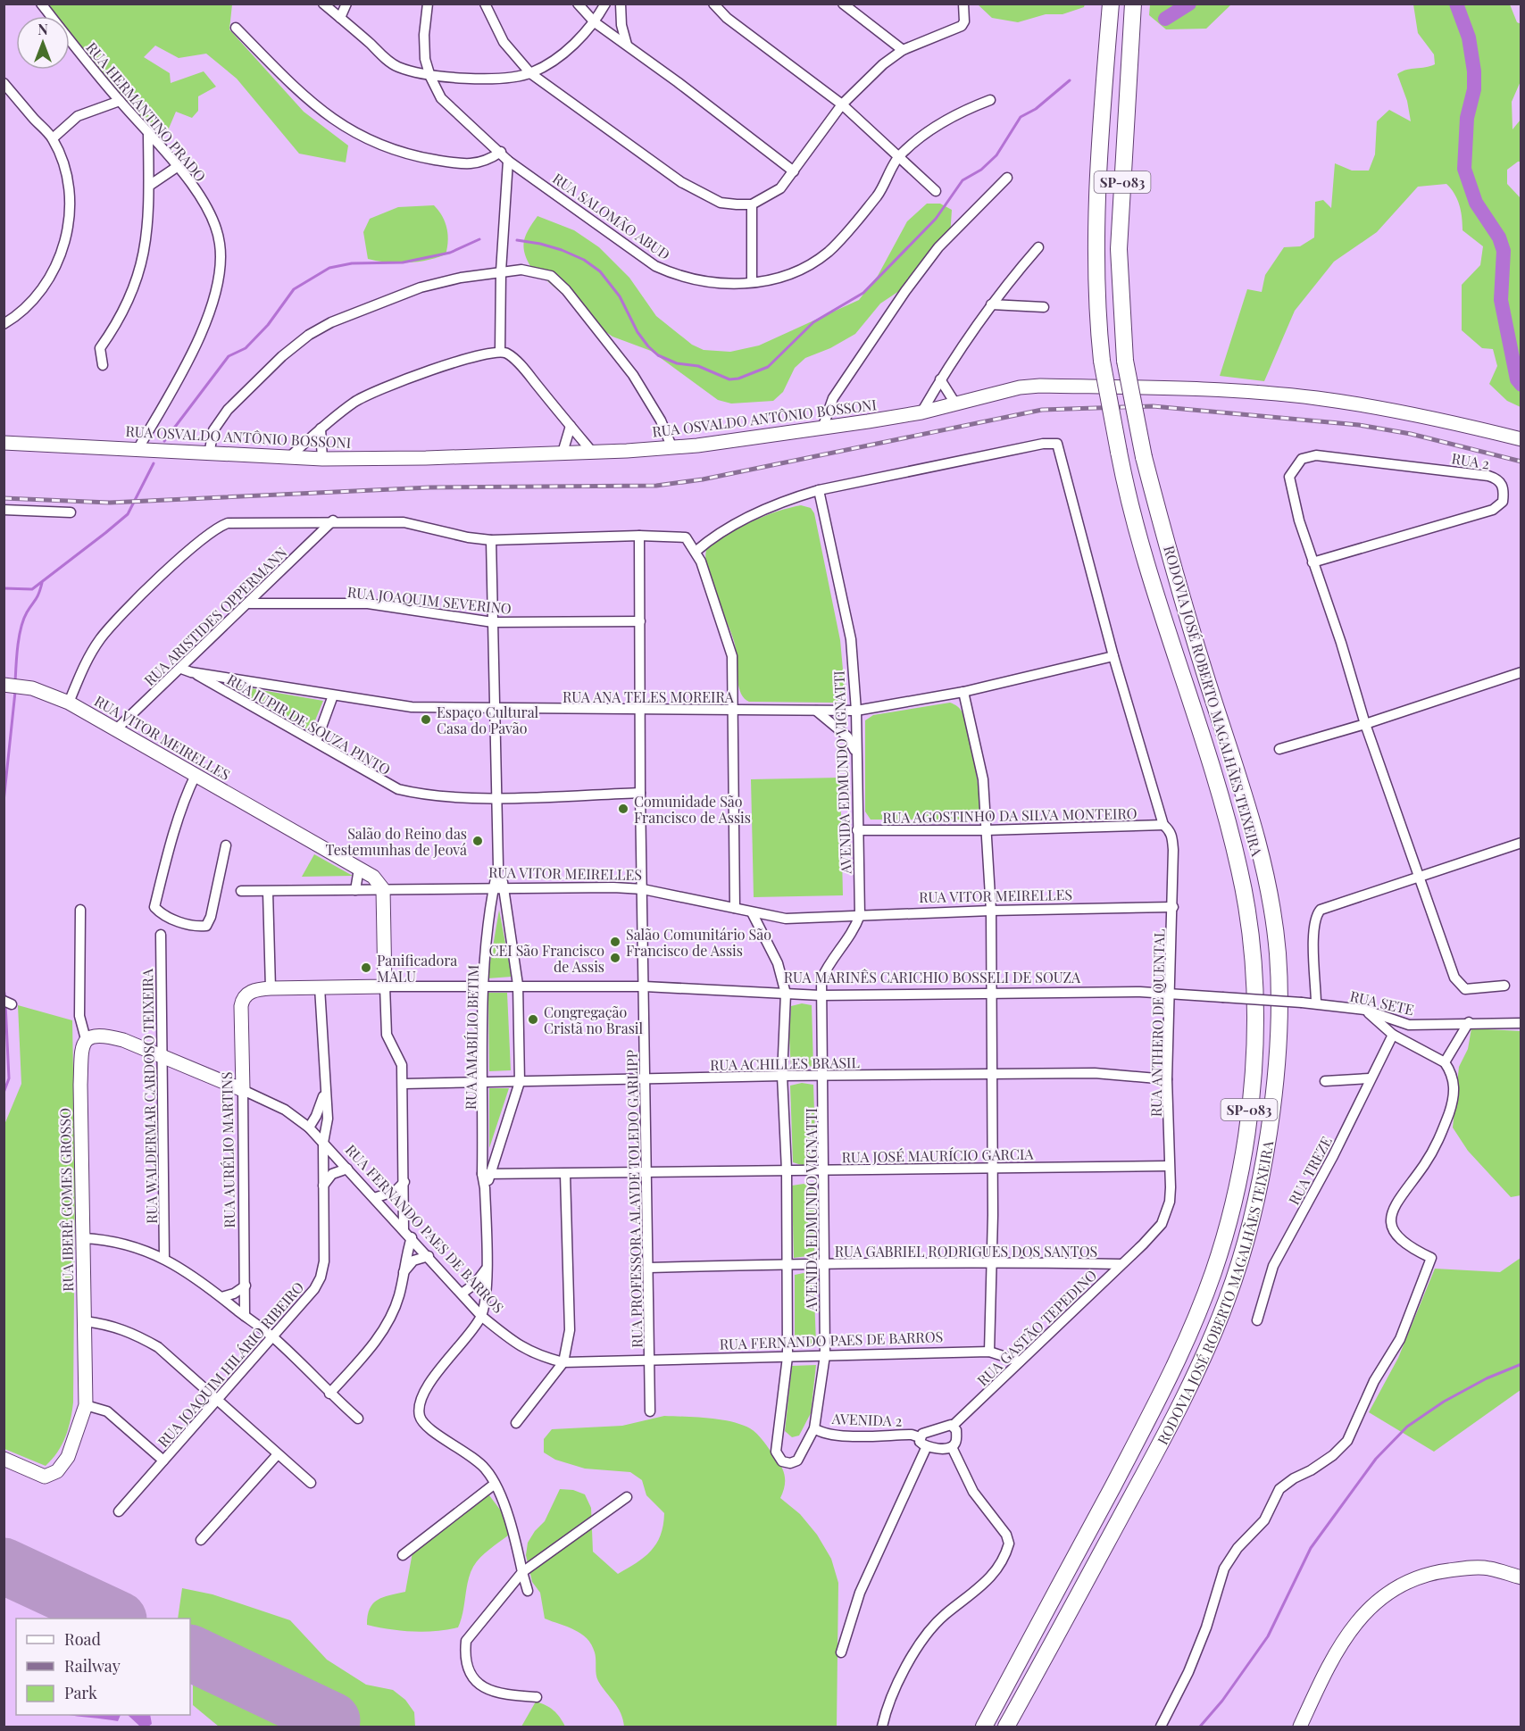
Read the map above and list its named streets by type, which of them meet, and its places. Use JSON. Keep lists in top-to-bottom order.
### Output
{
  "streets": {
    "highway": ["SP-083", "RODOVIA JOSÉ ROBERTO MAGALHÃES TEIXEIRA"],
    "street": [
      "RUA HERMANTINO PRADO",
      "RUA SALOMÃO ABUD",
      "RUA OSVALDO ANTÔNIO BOSSONI",
      "RUA 2",
      "RUA JOAQUIM SEVERINO",
      "RUA ARISTIDES OPPERMANN",
      "RUA ANA TELES MOREIRA",
      "RUA JUPIR DE SOUZA PINTO",
      "RUA VITOR MEIRELLES",
      "AVENIDA EDMUNDO VIGNATTI",
      "RUA AGOSTINHO DA SILVA MONTEIRO",
      "RUA MARINÊS CARICHIO BOSSELI DE SOUZA",
      "RUA SETE",
      "RUA ANTHERO DE QUENTAL",
      "RUA AMABÍLIO BETIM",
      "RUA ACHILLES BRASIL",
      "RUA WALDERMAR CARDOSO TEIXEIRA",
      "RUA AURÉLIO MARTINS",
      "RUA JOSÉ MAURÍCIO GARCIA",
      "RUA TREZE",
      "RUA PROFESSORA ALAYDE TOLEDO GARLIPP",
      "RUA IBERÊ GOMES GROSSO",
      "RUA FERNANDO PAES DE BARROS",
      "RUA GABRIEL RODRIGUES DOS SANTOS",
      "RUA GASTÃO TEPEDINO",
      "RUA JOAQUIM HILÁRIO RIBEIRO",
      "AVENIDA 2"
    ]
  },
  "crossings": [
    ["RUA HERMANTINO PRADO", "RUA OSVALDO ANTÔNIO BOSSONI"],
    ["RUA JOAQUIM SEVERINO", "RUA ARISTIDES OPPERMANN"],
    ["RUA JOAQUIM SEVERINO", "RUA PROFESSORA ALAYDE TOLEDO GARLIPP"],
    ["RUA ARISTIDES OPPERMANN", "RUA ANA TELES MOREIRA"],
    ["RUA ARISTIDES OPPERMANN", "RUA JUPIR DE SOUZA PINTO"],
    ["RUA ARISTIDES OPPERMANN", "RUA VITOR MEIRELLES"],
    ["RUA ANA TELES MOREIRA", "RUA JUPIR DE SOUZA PINTO"],
    ["RUA ANA TELES MOREIRA", "AVENIDA EDMUNDO VIGNATTI"],
    ["RUA ANA TELES MOREIRA", "RUA ANTHERO DE QUENTAL"],
    ["RUA ANA TELES MOREIRA", "RUA PROFESSORA ALAYDE TOLEDO GARLIPP"],
    ["RUA JUPIR DE SOUZA PINTO", "RUA PROFESSORA ALAYDE TOLEDO GARLIPP"],
    ["RUA VITOR MEIRELLES", "AVENIDA EDMUNDO VIGNATTI"],
    ["RUA VITOR MEIRELLES", "RUA ANTHERO DE QUENTAL"],
    ["RUA VITOR MEIRELLES", "RUA AMABÍLIO BETIM"],
    ["RUA VITOR MEIRELLES", "RUA PROFESSORA ALAYDE TOLEDO GARLIPP"],
    ["AVENIDA EDMUNDO VIGNATTI", "RUA AGOSTINHO DA SILVA MONTEIRO"],
    ["AVENIDA EDMUNDO VIGNATTI", "RUA MARINÊS CARICHIO BOSSELI DE SOUZA"],
    ["AVENIDA EDMUNDO VIGNATTI", "RUA ANTHERO DE QUENTAL"],
    ["AVENIDA EDMUNDO VIGNATTI", "RUA ACHILLES BRASIL"],
    ["AVENIDA EDMUNDO VIGNATTI", "RUA JOSÉ MAURÍCIO GARCIA"],
    ["AVENIDA EDMUNDO VIGNATTI", "RUA FERNANDO PAES DE BARROS"],
    ["AVENIDA EDMUNDO VIGNATTI", "RUA GABRIEL RODRIGUES DOS SANTOS"],
    ["AVENIDA EDMUNDO VIGNATTI", "AVENIDA 2"],
    ["RUA AGOSTINHO DA SILVA MONTEIRO", "RUA ANTHERO DE QUENTAL"],
    ["RUA MARINÊS CARICHIO BOSSELI DE SOUZA", "RUA SETE"],
    ["RUA MARINÊS CARICHIO BOSSELI DE SOUZA", "RUA ANTHERO DE QUENTAL"],
    ["RUA MARINÊS CARICHIO BOSSELI DE SOUZA", "RUA AMABÍLIO BETIM"],
    ["RUA MARINÊS CARICHIO BOSSELI DE SOUZA", "RUA AURÉLIO MARTINS"],
    ["RUA MARINÊS CARICHIO BOSSELI DE SOUZA", "RUA PROFESSORA ALAYDE TOLEDO GARLIPP"],
    ["RUA MARINÊS CARICHIO BOSSELI DE SOUZA", "RUA JOAQUIM HILÁRIO RIBEIRO"],
    ["RUA ANTHERO DE QUENTAL", "RUA ACHILLES BRASIL"],
    ["RUA ANTHERO DE QUENTAL", "RUA JOSÉ MAURÍCIO GARCIA"],
    ["RUA ANTHERO DE QUENTAL", "RUA GASTÃO TEPEDINO"],
    ["RUA AMABÍLIO BETIM", "RUA ACHILLES BRASIL"],
    ["RUA AMABÍLIO BETIM", "RUA JOSÉ MAURÍCIO GARCIA"],
    ["RUA AMABÍLIO BETIM", "RUA FERNANDO PAES DE BARROS"],
    ["RUA ACHILLES BRASIL", "RUA PROFESSORA ALAYDE TOLEDO GARLIPP"],
    ["RUA WALDERMAR CARDOSO TEIXEIRA", "RUA FERNANDO PAES DE BARROS"],
    ["RUA AURÉLIO MARTINS", "RUA FERNANDO PAES DE BARROS"],
    ["RUA JOSÉ MAURÍCIO GARCIA", "RUA PROFESSORA ALAYDE TOLEDO GARLIPP"],
    ["RUA PROFESSORA ALAYDE TOLEDO GARLIPP", "RUA FERNANDO PAES DE BARROS"],
    ["RUA PROFESSORA ALAYDE TOLEDO GARLIPP", "RUA GABRIEL RODRIGUES DOS SANTOS"],
    ["RUA IBERÊ GOMES GROSSO", "RUA FERNANDO PAES DE BARROS"],
    ["RUA FERNANDO PAES DE BARROS", "RUA GASTÃO TEPEDINO"],
    ["RUA FERNANDO PAES DE BARROS", "RUA JOAQUIM HILÁRIO RIBEIRO"],
    ["RUA GABRIEL RODRIGUES DOS SANTOS", "RUA GASTÃO TEPEDINO"]
  ],
  "places": [
    "Espaço Cultural Casa do Pavão",
    "Comunidade São Francisco de Assis",
    "Salão do Reino das Testemunhas de Jeová",
    "Salão Comunitário São Francisco de Assis",
    "CEI São Francisco de Assis",
    "Panificadora MALU",
    "Congregação Cristã no Brasil"
  ],
  "legend": ["Road", "Railway", "Park"],
  "north": "top"
}
